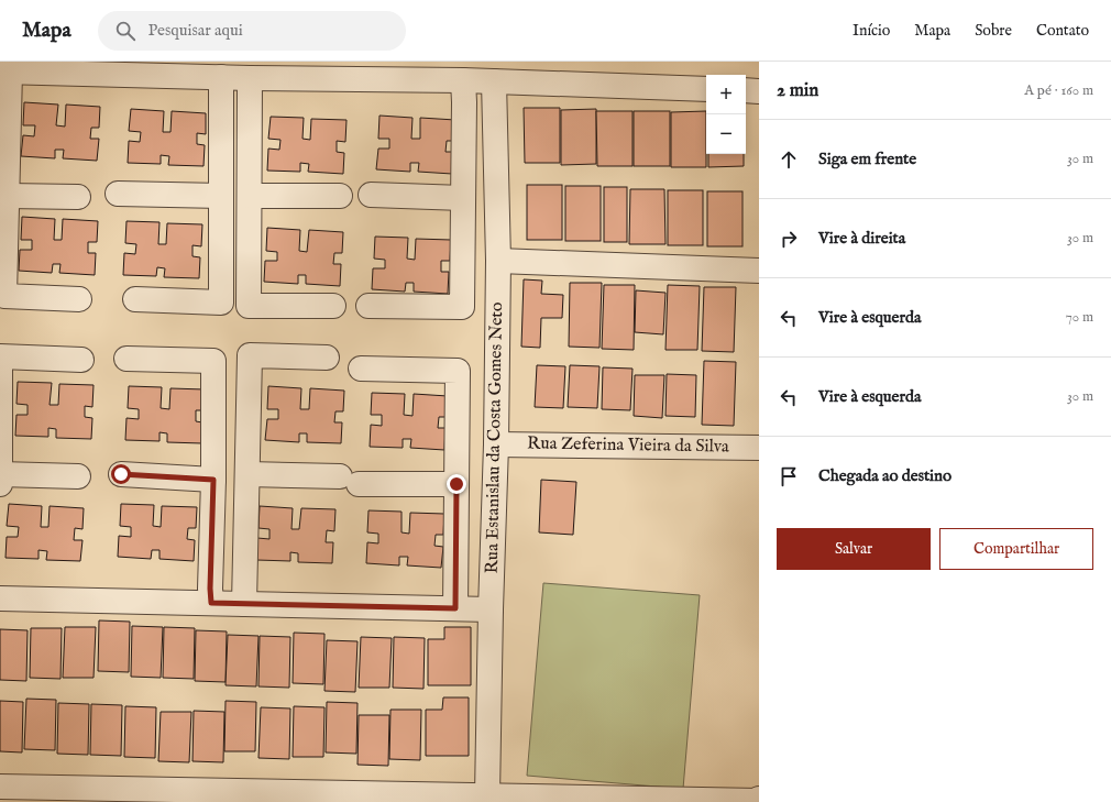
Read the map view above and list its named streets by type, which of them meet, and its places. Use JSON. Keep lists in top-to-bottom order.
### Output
{
  "streets": {
    "street": ["Rua Estanislau da Costa Gomes Neto", "Rua Zeferina Vieira da Silva"]
  },
  "crossings": [
    ["Rua Estanislau da Costa Gomes Neto", "Rua Zeferina Vieira da Silva"]
  ],
  "page": {
    "header": "Mapa",
    "search": "Pesquisar aqui",
    "nav": [
      "Início",
      "Mapa",
      "Sobre",
      "Contato"
    ],
    "heading": ["2 min", "A pé · 160 m"],
    "map_buttons": ["+", "−"],
    "list": [
      ["Siga em frente", "30 m"],
      ["Vire à direita", "30 m"],
      ["Vire à esquerda", "70 m"],
      ["Vire à esquerda", "30 m"],
      "Chegada ao destino"
    ],
    "buttons": ["Salvar", "Compartilhar"]
  }
}
